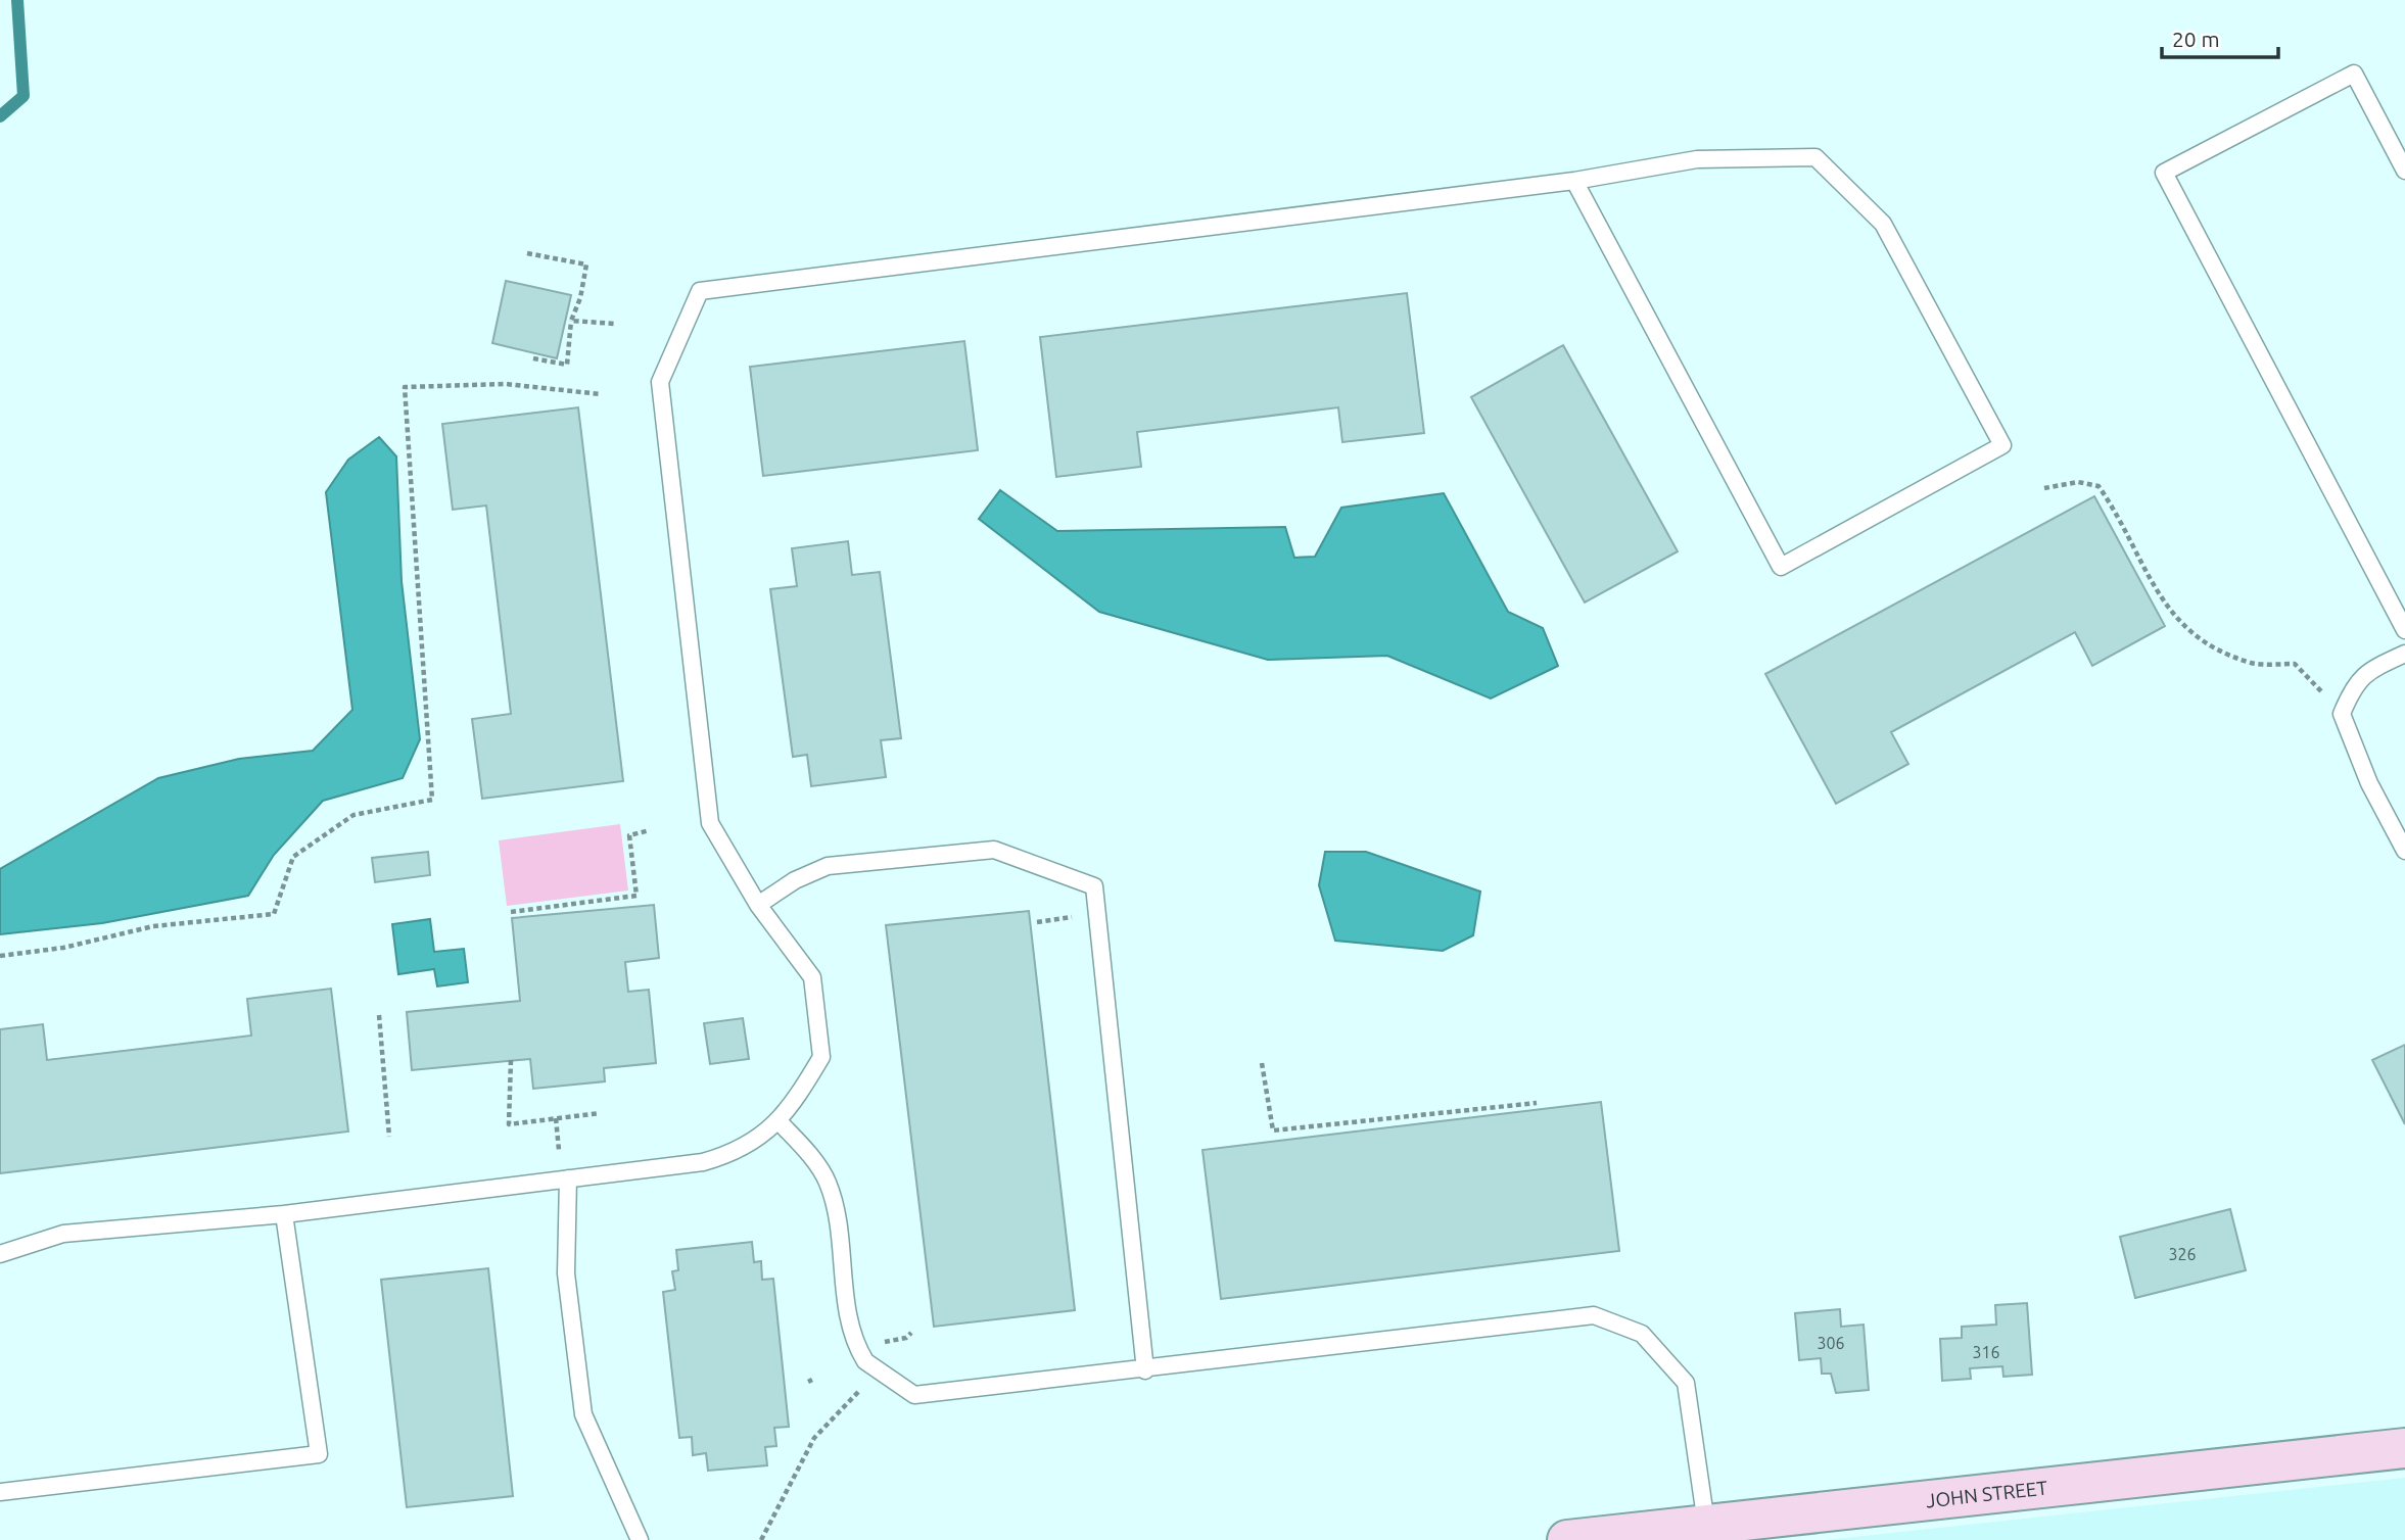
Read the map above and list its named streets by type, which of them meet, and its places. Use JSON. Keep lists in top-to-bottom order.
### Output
{
  "streets": {
    "street": ["JOHN STREET"]
  },
  "house_numbers": ["326", "306", "316"],
  "scale_bar": "20 m"
}
